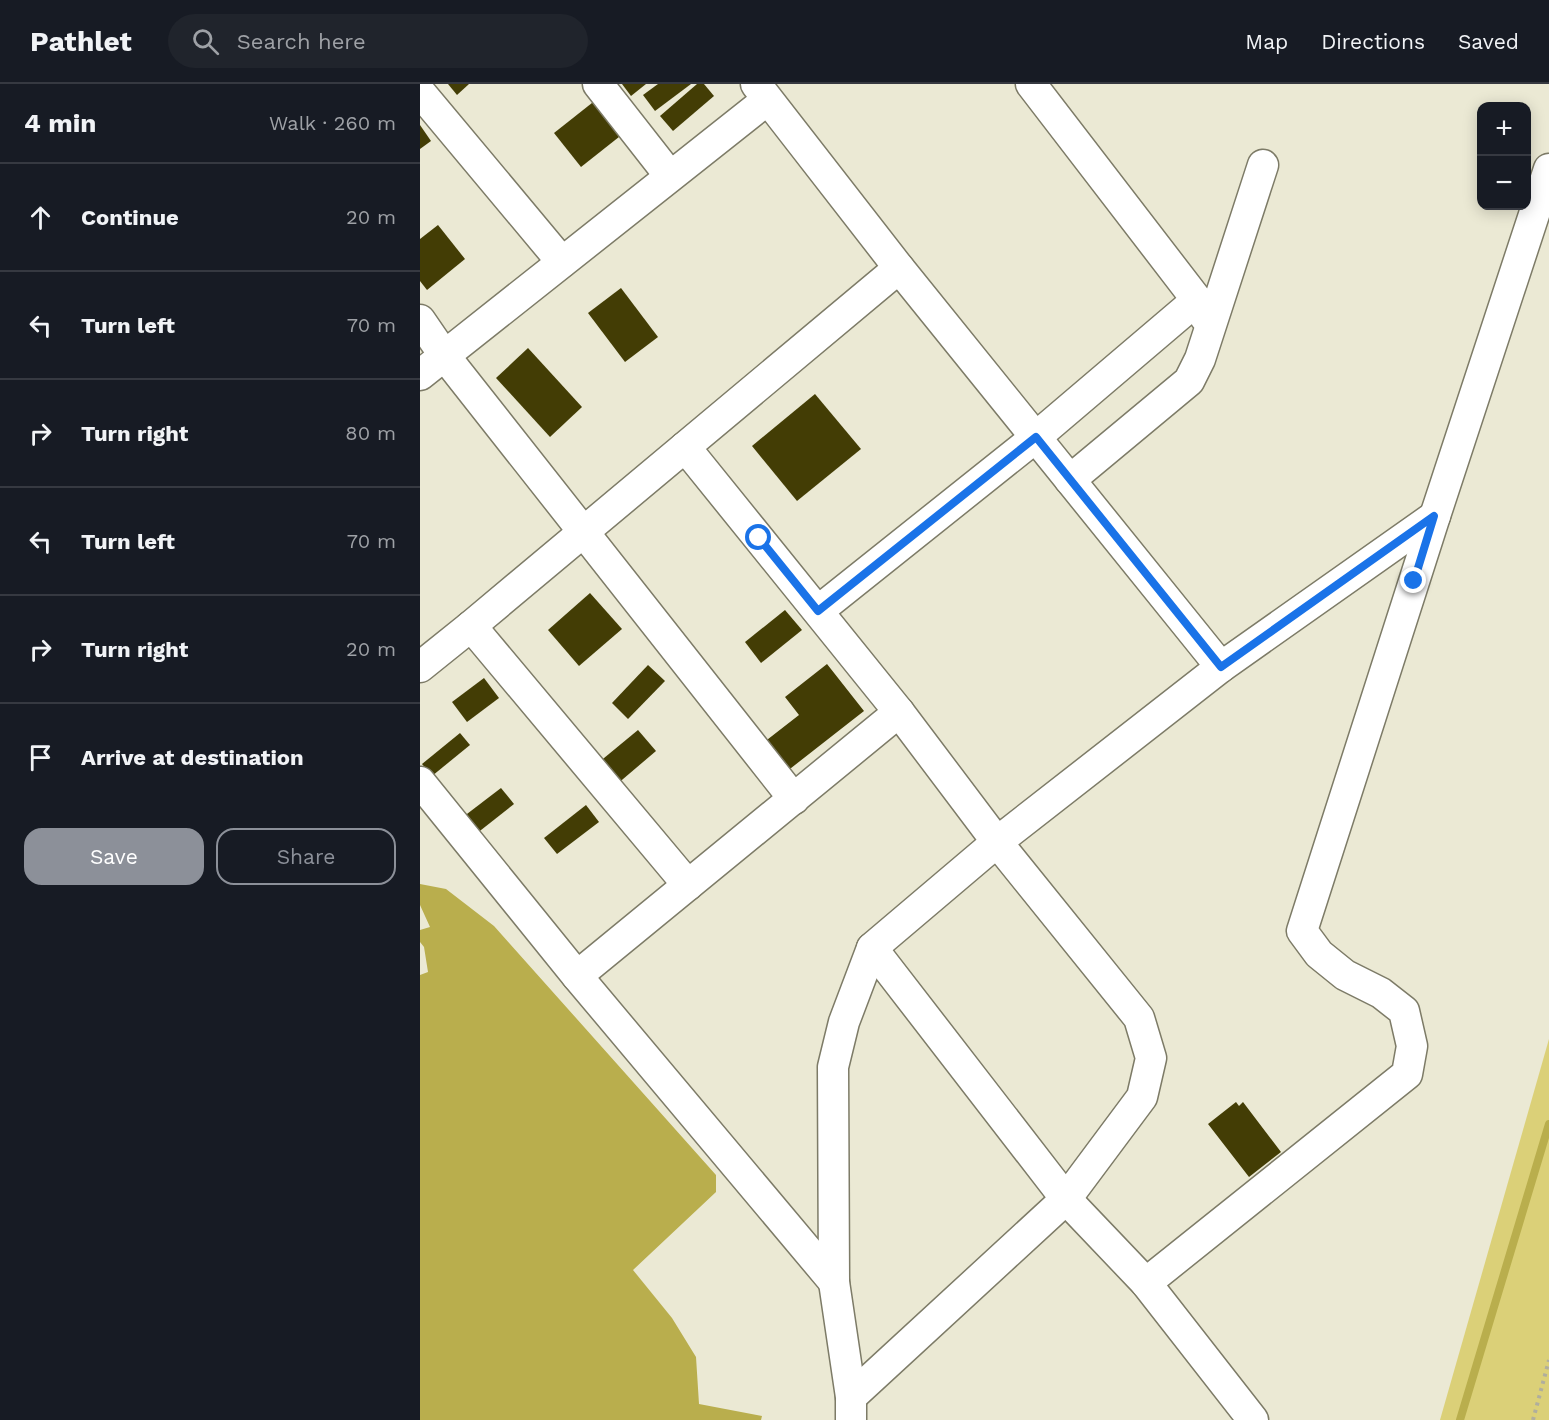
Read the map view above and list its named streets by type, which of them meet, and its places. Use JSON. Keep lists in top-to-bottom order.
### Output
{
  "page": {
    "header": "Pathlet",
    "search": "Search here",
    "nav": ["Map", "Directions", "Saved"],
    "heading": ["4 min", "Walk · 260 m"],
    "map_buttons": ["+", "−"],
    "list": [
      ["Continue", "20 m"],
      ["Turn left", "70 m"],
      ["Turn right", "80 m"],
      ["Turn left", "70 m"],
      ["Turn right", "20 m"],
      "Arrive at destination"
    ],
    "buttons": ["Save", "Share"]
  }
}
